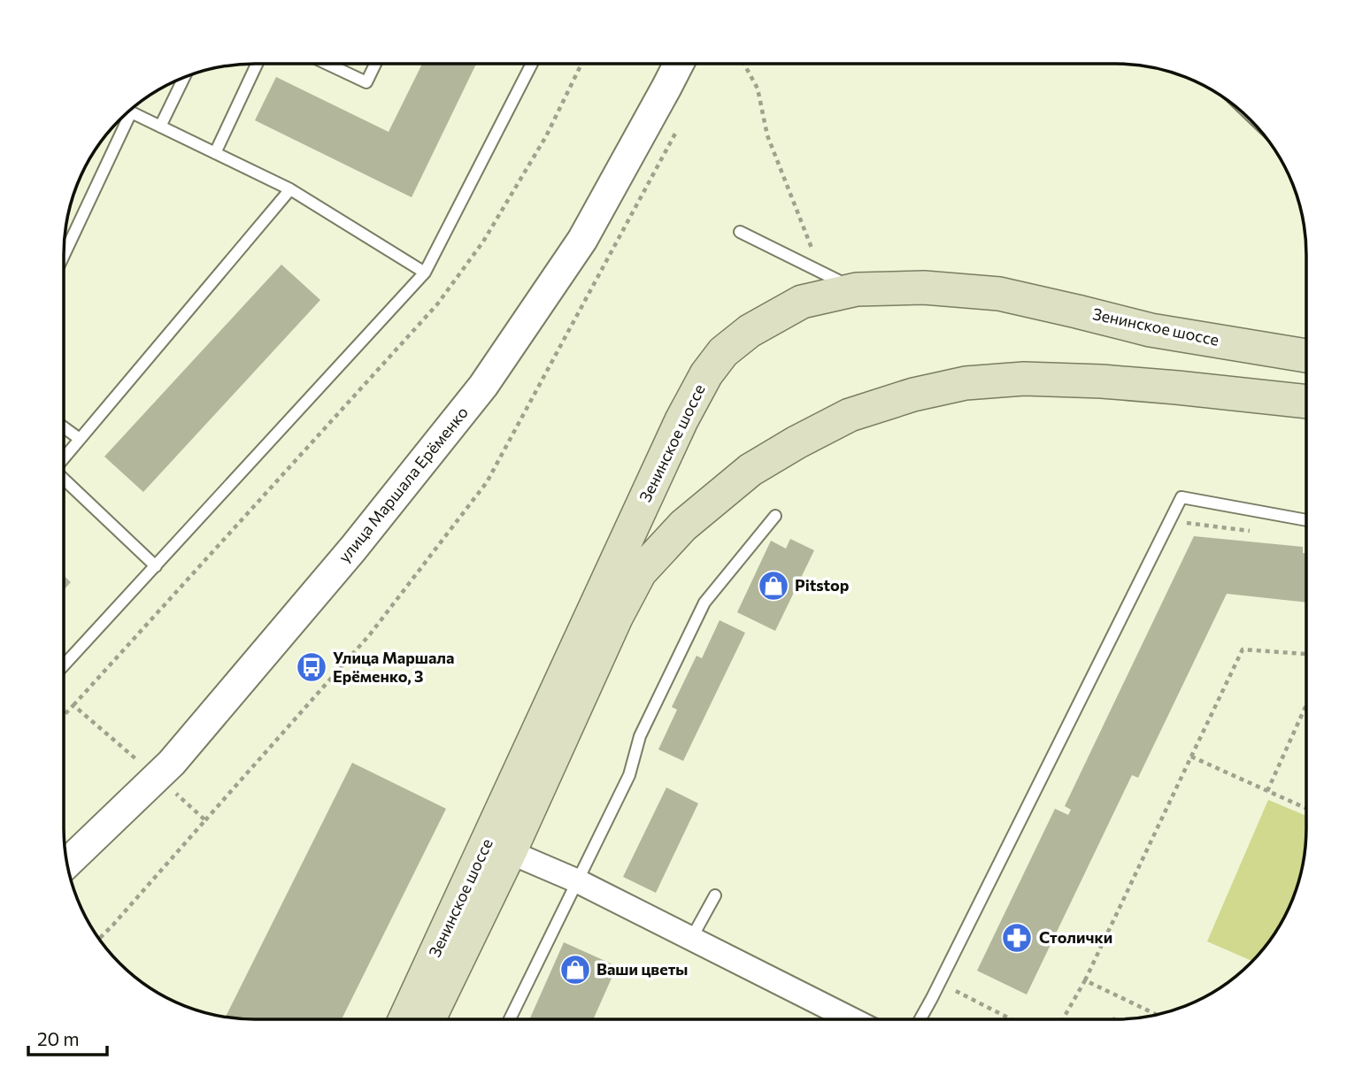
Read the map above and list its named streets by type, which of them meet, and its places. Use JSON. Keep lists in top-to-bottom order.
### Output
{
  "streets": {
    "main road": ["Зенинское шоссе"],
    "street": ["улица Маршала Ерёменко"]
  },
  "places": {
    "shop": ["Pitstop", "Ваши цветы"],
    "bus stop": ["Улица Маршала Ерёменко, 3"],
    "pharmacy": ["Столички"]
  },
  "scale_bar": "20 m"
}
